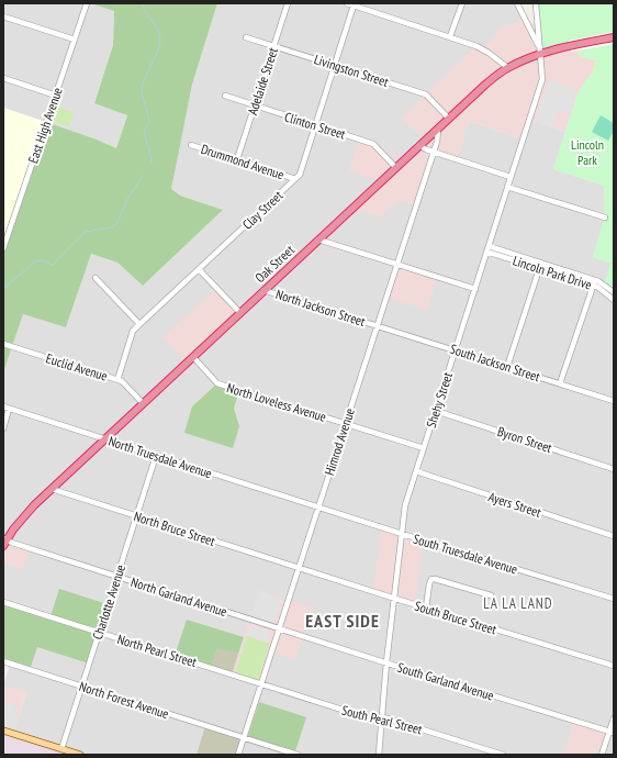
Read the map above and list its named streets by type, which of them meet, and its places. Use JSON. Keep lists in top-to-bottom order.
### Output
{
  "streets": {
    "highway": ["Oak Street"],
    "street": [
      "Livingston Street",
      "Adelaide Street",
      "East High Avenue",
      "Clinton Street",
      "Drummond Avenue",
      "Clay Street",
      "Lincoln Park Drive",
      "North Jackson Street",
      "South Jackson Street",
      "Euclid Avenue",
      "Shehy Street",
      "North Loveless Avenue",
      "Byron Street",
      "Himrod Avenue",
      "North Truesdale Avenue",
      "Ayers Street",
      "North Bruce Street",
      "South Truesdale Avenue",
      "North Garland Avenue",
      "Charlotte Avenue",
      "South Bruce Street",
      "North Pearl Street",
      "South Garland Avenue",
      "North Forest Avenue",
      "South Pearl Street"
    ]
  },
  "crossings": [
    ["Livingston Street", "Adelaide Street"],
    ["Livingston Street", "Clay Street"],
    ["Livingston Street", "Oak Street"],
    ["Adelaide Street", "Clinton Street"],
    ["Adelaide Street", "Drummond Avenue"],
    ["Clinton Street", "Clay Street"],
    ["Clinton Street", "Oak Street"],
    ["Drummond Avenue", "Clay Street"],
    ["Clay Street", "Euclid Avenue"],
    ["Oak Street", "North Jackson Street"],
    ["Oak Street", "Euclid Avenue"],
    ["Oak Street", "Shehy Street"],
    ["Oak Street", "North Loveless Avenue"],
    ["Oak Street", "Himrod Avenue"],
    ["Oak Street", "North Truesdale Avenue"],
    ["Oak Street", "North Bruce Street"],
    ["Oak Street", "North Garland Avenue"],
    ["Lincoln Park Drive", "Shehy Street"],
    ["North Jackson Street", "South Jackson Street"],
    ["North Jackson Street", "Himrod Avenue"],
    ["South Jackson Street", "Shehy Street"],
    ["South Jackson Street", "Himrod Avenue"],
    ["Shehy Street", "North Loveless Avenue"],
    ["Shehy Street", "Byron Street"],
    ["Shehy Street", "Ayers Street"],
    ["Shehy Street", "South Truesdale Avenue"],
    ["Shehy Street", "South Bruce Street"],
    ["Shehy Street", "South Garland Avenue"],
    ["Shehy Street", "South Pearl Street"],
    ["North Loveless Avenue", "Himrod Avenue"],
    ["Himrod Avenue", "North Truesdale Avenue"],
    ["Himrod Avenue", "North Bruce Street"],
    ["Himrod Avenue", "South Truesdale Avenue"],
    ["Himrod Avenue", "North Garland Avenue"],
    ["Himrod Avenue", "South Bruce Street"],
    ["Himrod Avenue", "North Pearl Street"],
    ["Himrod Avenue", "South Garland Avenue"],
    ["Himrod Avenue", "North Forest Avenue"],
    ["Himrod Avenue", "South Pearl Street"],
    ["North Truesdale Avenue", "South Truesdale Avenue"],
    ["North Truesdale Avenue", "Charlotte Avenue"],
    ["North Bruce Street", "Charlotte Avenue"],
    ["North Bruce Street", "South Bruce Street"],
    ["North Garland Avenue", "Charlotte Avenue"],
    ["North Garland Avenue", "South Garland Avenue"],
    ["Charlotte Avenue", "North Pearl Street"],
    ["Charlotte Avenue", "North Forest Avenue"],
    ["North Pearl Street", "South Pearl Street"]
  ],
  "districts": ["LA LA LAND", "EAST SIDE"],
  "parks": ["Lincoln Park"]
}
